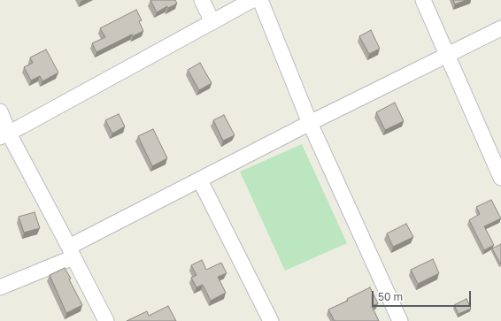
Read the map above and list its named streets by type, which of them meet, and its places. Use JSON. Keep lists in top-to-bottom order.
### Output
{
  "scale_bar": "50 m"
}
